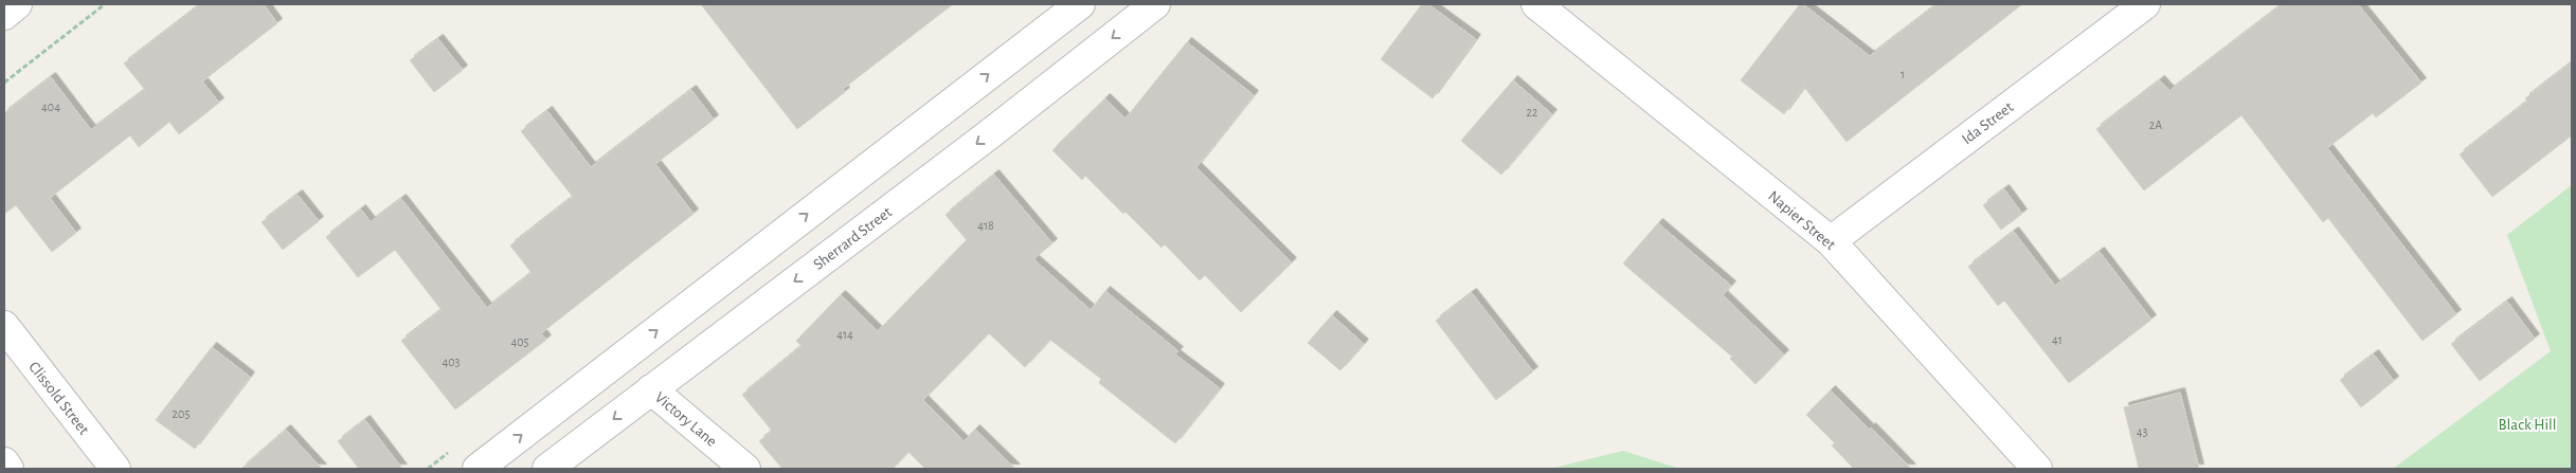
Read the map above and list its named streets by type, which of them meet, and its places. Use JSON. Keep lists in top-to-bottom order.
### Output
{
  "streets": {
    "street": [
      "Ida Street",
      "Napier Street",
      "Sherrard Street",
      "Clissold Street",
      "Victory Lane"
    ]
  },
  "crossings": [
    ["Ida Street", "Napier Street"],
    ["Sherrard Street", "Victory Lane"]
  ],
  "parks": ["Black Hill"],
  "house_numbers": [
    "1",
    "404",
    "22",
    "2A",
    "418",
    "414",
    "41",
    "405",
    "403",
    "205",
    "43"
  ]
}
